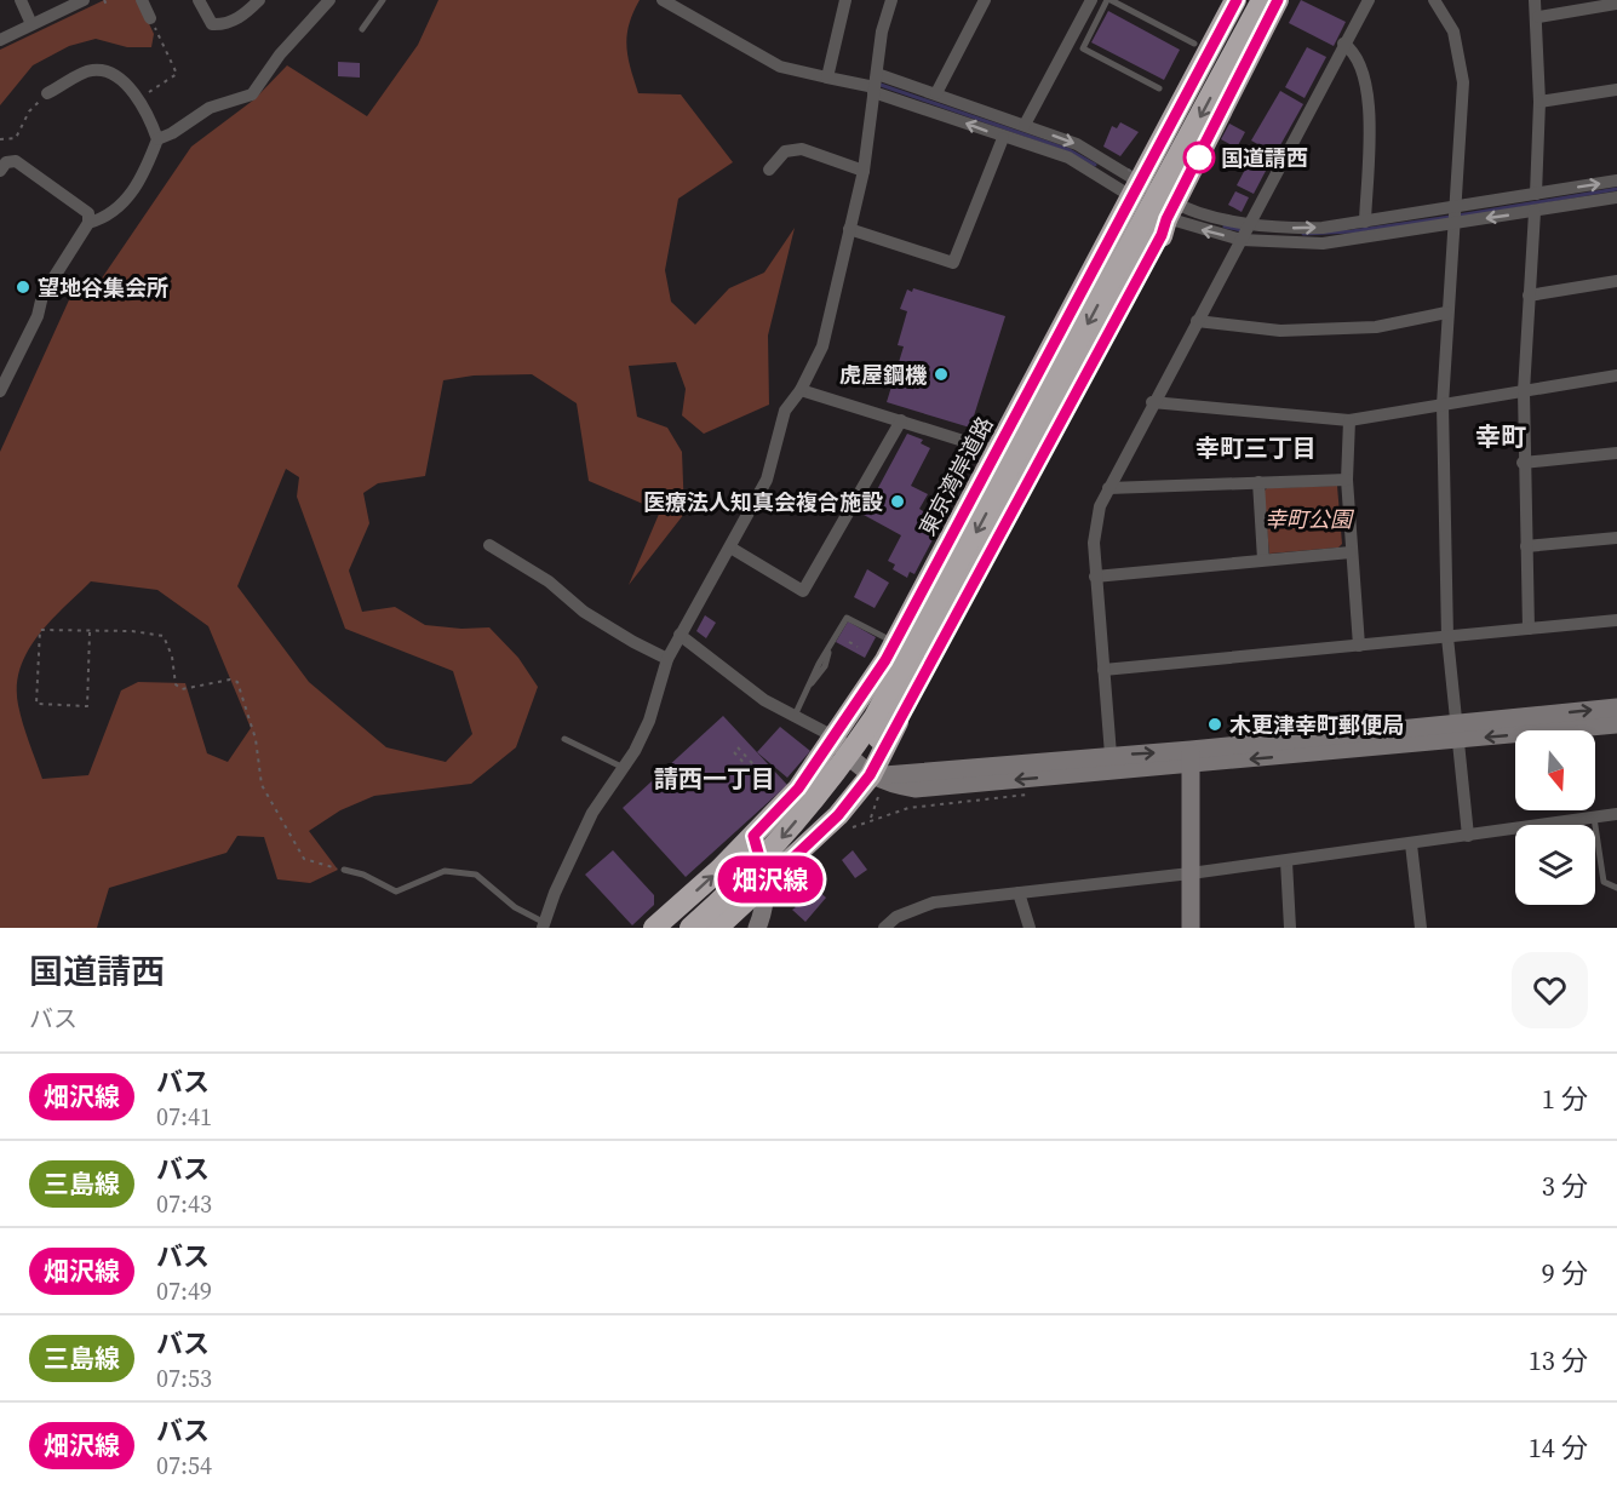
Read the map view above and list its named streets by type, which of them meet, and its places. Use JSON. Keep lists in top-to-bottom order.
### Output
{
  "streets": {
    "highway": ["東京湾岸道路"]
  },
  "districts": ["幸町", "幸町三丁目", "請西一丁目"],
  "parks": ["幸町公園"],
  "places": [
    "国道請西",
    "望地谷集会所",
    "虎屋鋼機",
    "医療法人知真会複合施設",
    "木更津幸町郵便局"
  ],
  "lines": ["bus line 畑沢線"],
  "north": "bottom",
  "page": {
    "on_map": "畑沢線",
    "heading": ["国道請西", "バス"],
    "list": [
      {
        "mark": "畑沢線",
        "name": "バス",
        "note": "07:41",
        "value": "1 分"
      },
      {
        "mark": "三島線",
        "name": "バス",
        "note": "07:43",
        "value": "3 分"
      },
      {
        "mark": "畑沢線",
        "name": "バス",
        "note": "07:49",
        "value": "9 分"
      },
      {
        "mark": "三島線",
        "name": "バス",
        "note": "07:53",
        "value": "13 分"
      },
      {
        "mark": "畑沢線",
        "name": "バス",
        "note": "07:54",
        "value": "14 分"
      }
    ]
  }
}
